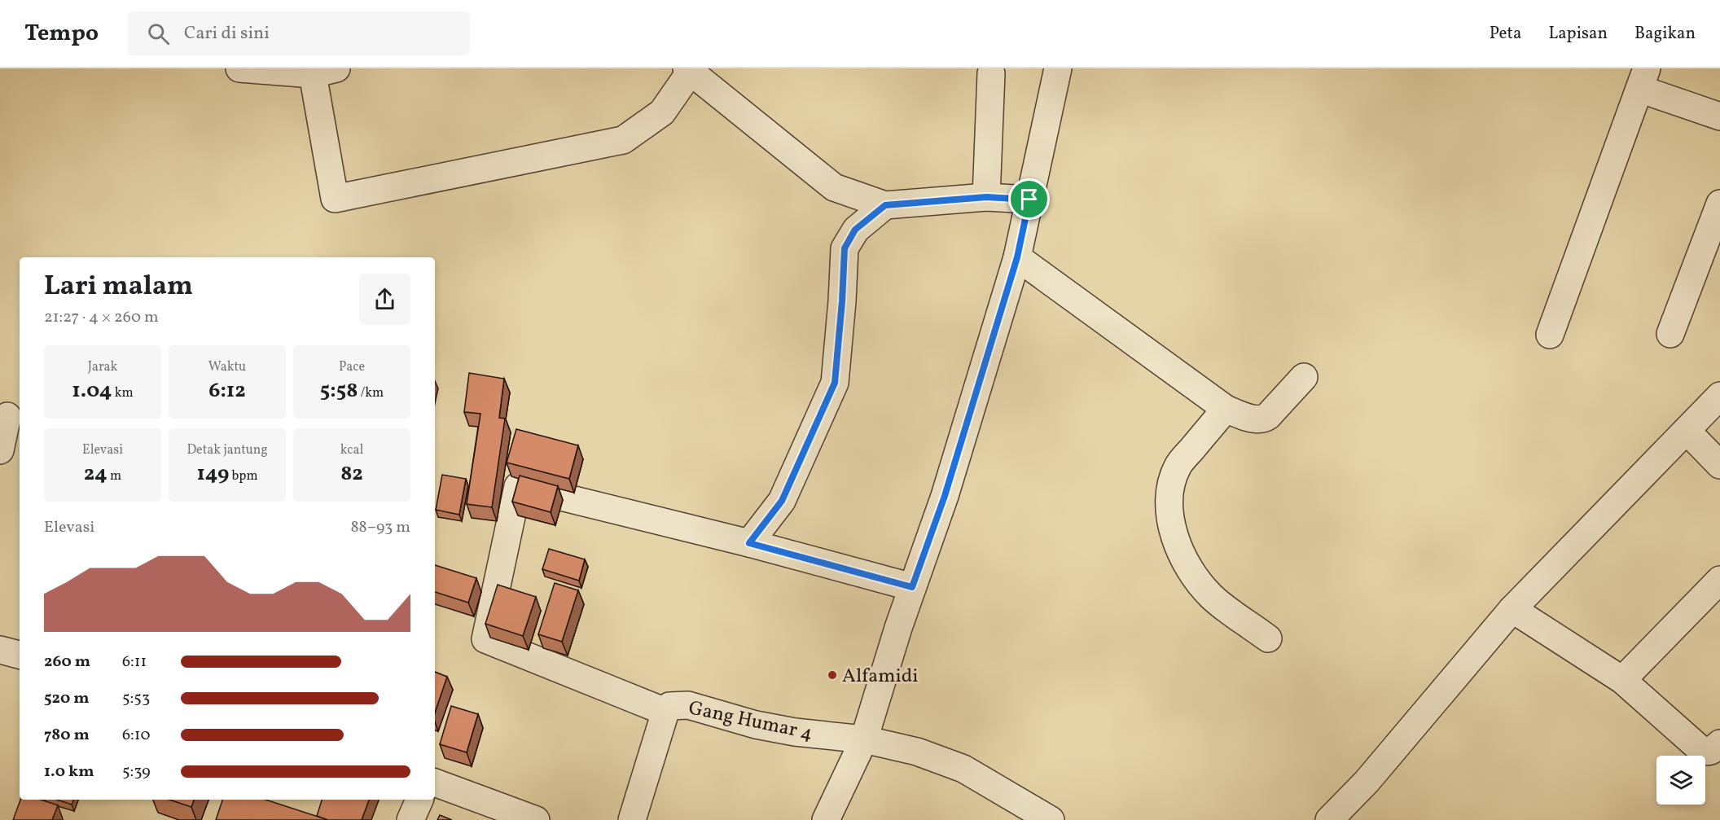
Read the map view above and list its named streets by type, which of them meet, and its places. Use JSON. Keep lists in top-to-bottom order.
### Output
{
  "streets": {
    "street": ["Gang Humar 4"]
  },
  "places": ["Alfamidi"],
  "page": {
    "header": "Tempo",
    "search": "Cari di sini",
    "nav": ["Peta", "Lapisan", "Bagikan"],
    "heading": ["Lari malam", "21:27 · 4 × 260 m"],
    "stats": [
      ["Jarak", "1.04 km"],
      ["Waktu", "6:12"],
      ["Pace", "5:58 /km"],
      ["Elevasi", "24 m"],
      ["Detak jantung", "149 bpm"],
      ["kcal", "82"]
    ],
    "chart": ["Elevasi", "88–93 m"],
    "list": [
      {
        "name": "260 m",
        "note": "6:11"
      },
      {
        "name": "520 m",
        "note": "5:53"
      },
      {
        "name": "780 m",
        "note": "6:10"
      },
      {
        "name": "1.0 km",
        "note": "5:39"
      }
    ]
  }
}
